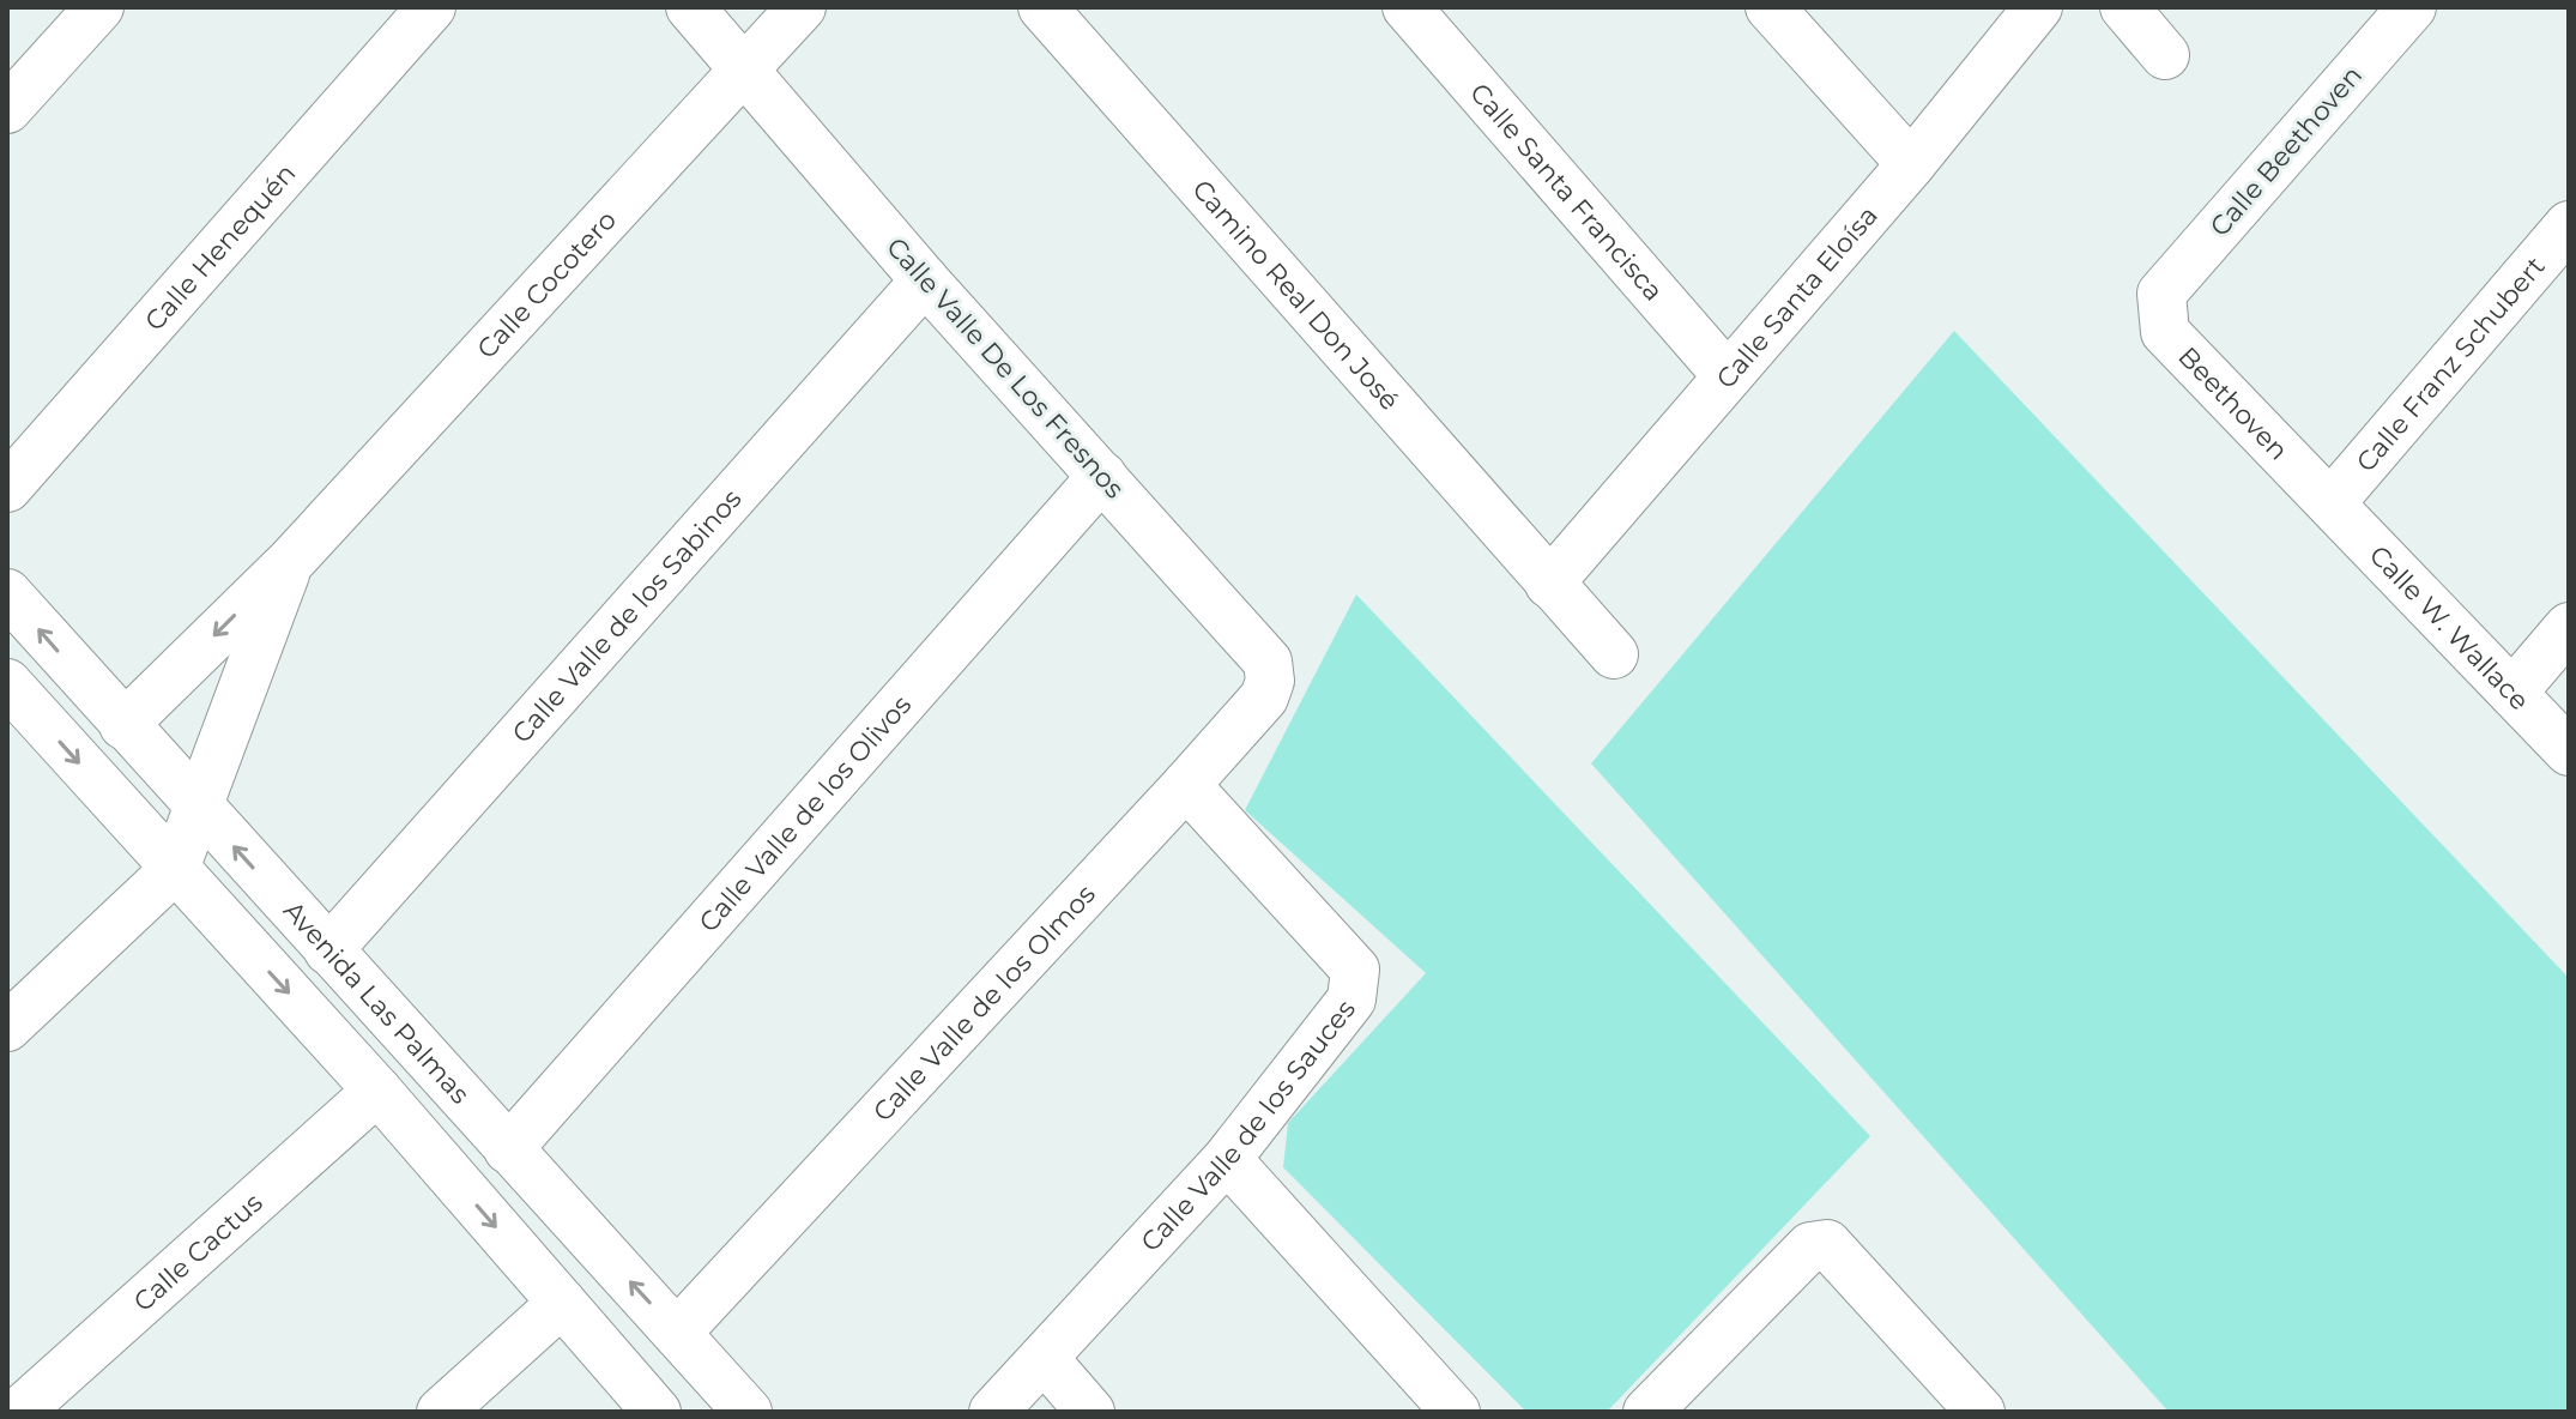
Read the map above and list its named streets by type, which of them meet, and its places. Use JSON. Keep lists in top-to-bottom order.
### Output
{
  "streets": {
    "street": [
      "Calle Beethoven",
      "Calle Santa Francisca",
      "Calle Henequén",
      "Calle Cocotero",
      "Camino Real Don José",
      "Calle Santa Eloísa",
      "Calle Franz Schubert",
      "Calle Valle De Los Fresnos",
      "Beethoven",
      "Calle Valle de los Sabinos",
      "Calle W. Wallace",
      "Calle Valle de los Olivos",
      "Avenida Las Palmas",
      "Calle Valle de los Olmos",
      "Calle Valle de los Sauces",
      "Calle Cactus"
    ]
  },
  "crossings": [
    ["Calle Beethoven", "Beethoven"],
    ["Calle Santa Francisca", "Calle Santa Eloísa"],
    ["Calle Cocotero", "Calle Valle De Los Fresnos"],
    ["Calle Cocotero", "Avenida Las Palmas"],
    ["Camino Real Don José", "Calle Santa Eloísa"],
    ["Calle Franz Schubert", "Beethoven"],
    ["Calle Franz Schubert", "Calle W. Wallace"],
    ["Calle Valle De Los Fresnos", "Calle Valle de los Sabinos"],
    ["Calle Valle De Los Fresnos", "Calle Valle de los Olivos"],
    ["Calle Valle De Los Fresnos", "Calle Valle de los Olmos"],
    ["Beethoven", "Calle W. Wallace"],
    ["Calle Valle de los Sabinos", "Avenida Las Palmas"],
    ["Calle Valle de los Olivos", "Avenida Las Palmas"],
    ["Avenida Las Palmas", "Calle Valle de los Olmos"],
    ["Calle Valle de los Olmos", "Calle Valle de los Sauces"]
  ]
}
